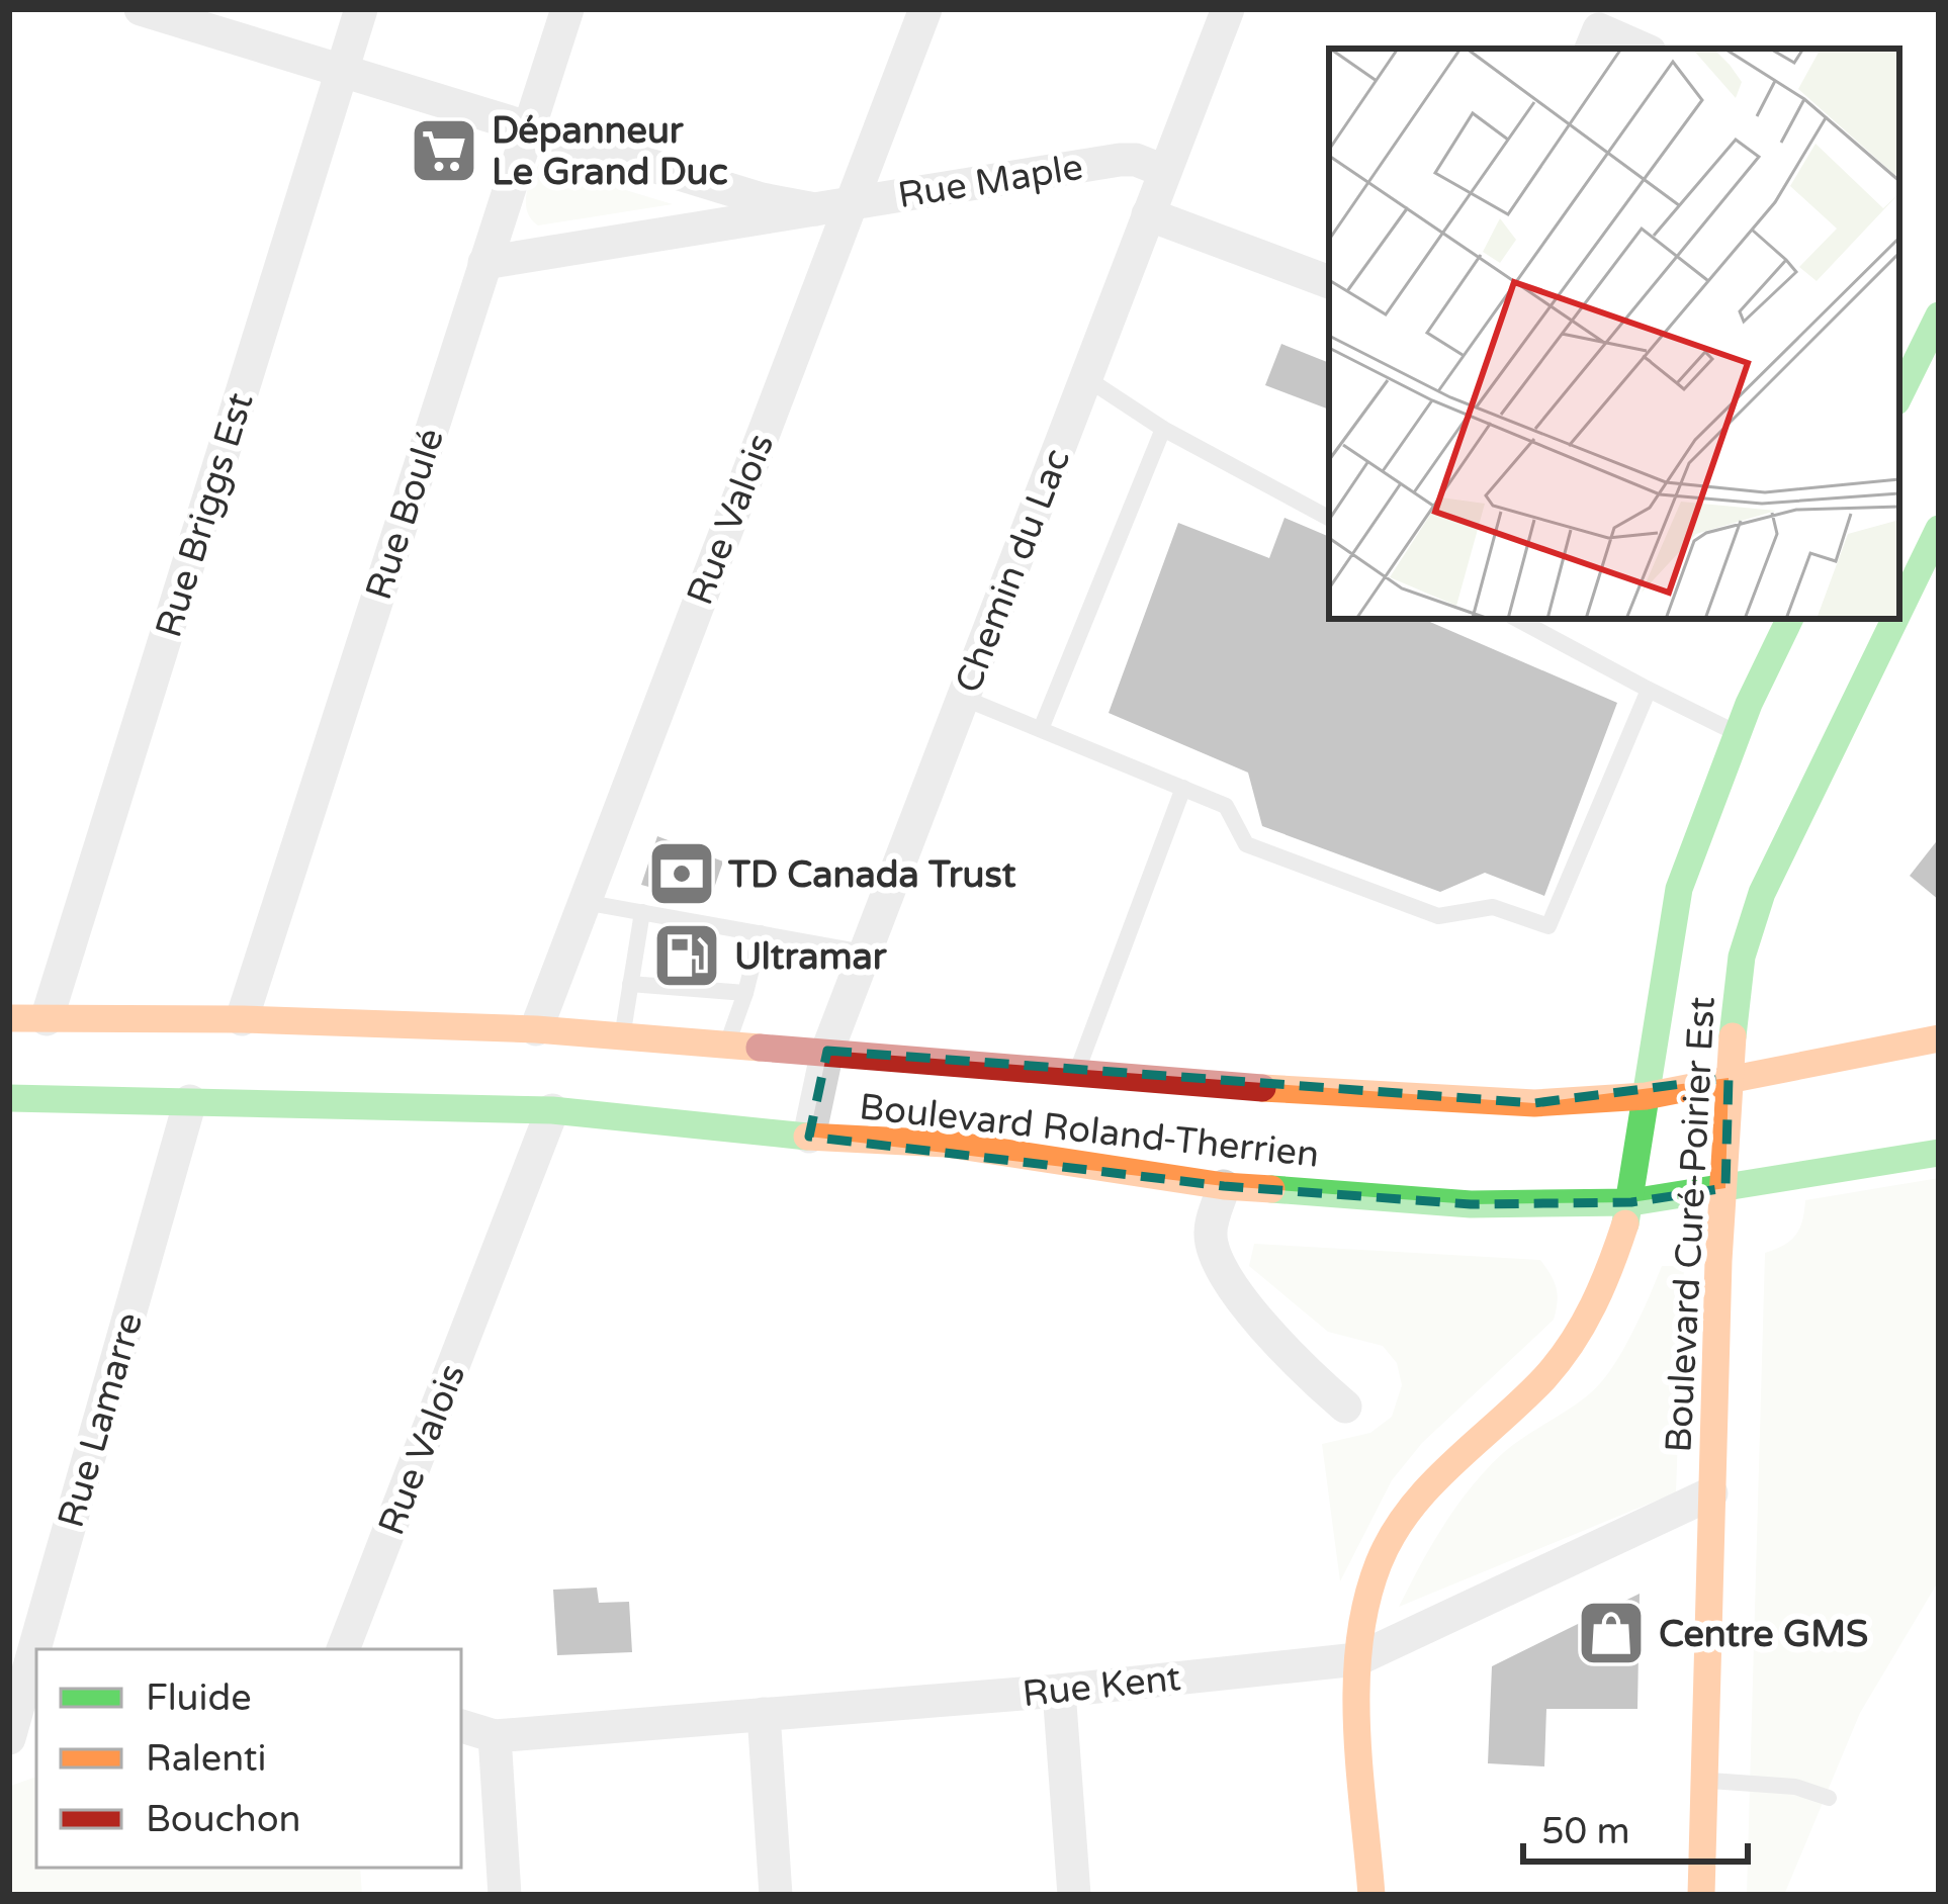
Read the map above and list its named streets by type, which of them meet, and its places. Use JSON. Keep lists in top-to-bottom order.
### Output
{
  "streets": {
    "main road": ["Boulevard Roland-Therrien", "Boulevard Curé-Poirier Est"],
    "street": [
      "Rue Maple",
      "Rue Boulé",
      "Rue Briggs Est",
      "Rue Valois",
      "Chemin du Lac",
      "Rue Lamarre",
      "Rue Kent"
    ]
  },
  "crossings": [
    ["Rue Maple", "Rue Boulé"],
    ["Rue Maple", "Rue Briggs Est"],
    ["Rue Maple", "Rue Valois"],
    ["Rue Maple", "Chemin du Lac"],
    ["Rue Boulé", "Boulevard Roland-Therrien"],
    ["Rue Briggs Est", "Boulevard Roland-Therrien"],
    ["Rue Valois", "Boulevard Roland-Therrien"],
    ["Chemin du Lac", "Boulevard Roland-Therrien"],
    ["Boulevard Roland-Therrien", "Boulevard Curé-Poirier Est"],
    ["Boulevard Roland-Therrien", "Rue Lamarre"],
    ["Boulevard Curé-Poirier Est", "Rue Kent"]
  ],
  "places": {
    "supermarket": ["Dépanneur Le Grand Duc"],
    "bank": ["TD Canada Trust"],
    "fuel station": ["Ultramar"],
    "shop": ["Centre GMS"]
  },
  "legend": ["Fluide", "Ralenti", "Bouchon"],
  "scale_bar": "50 m"
}
